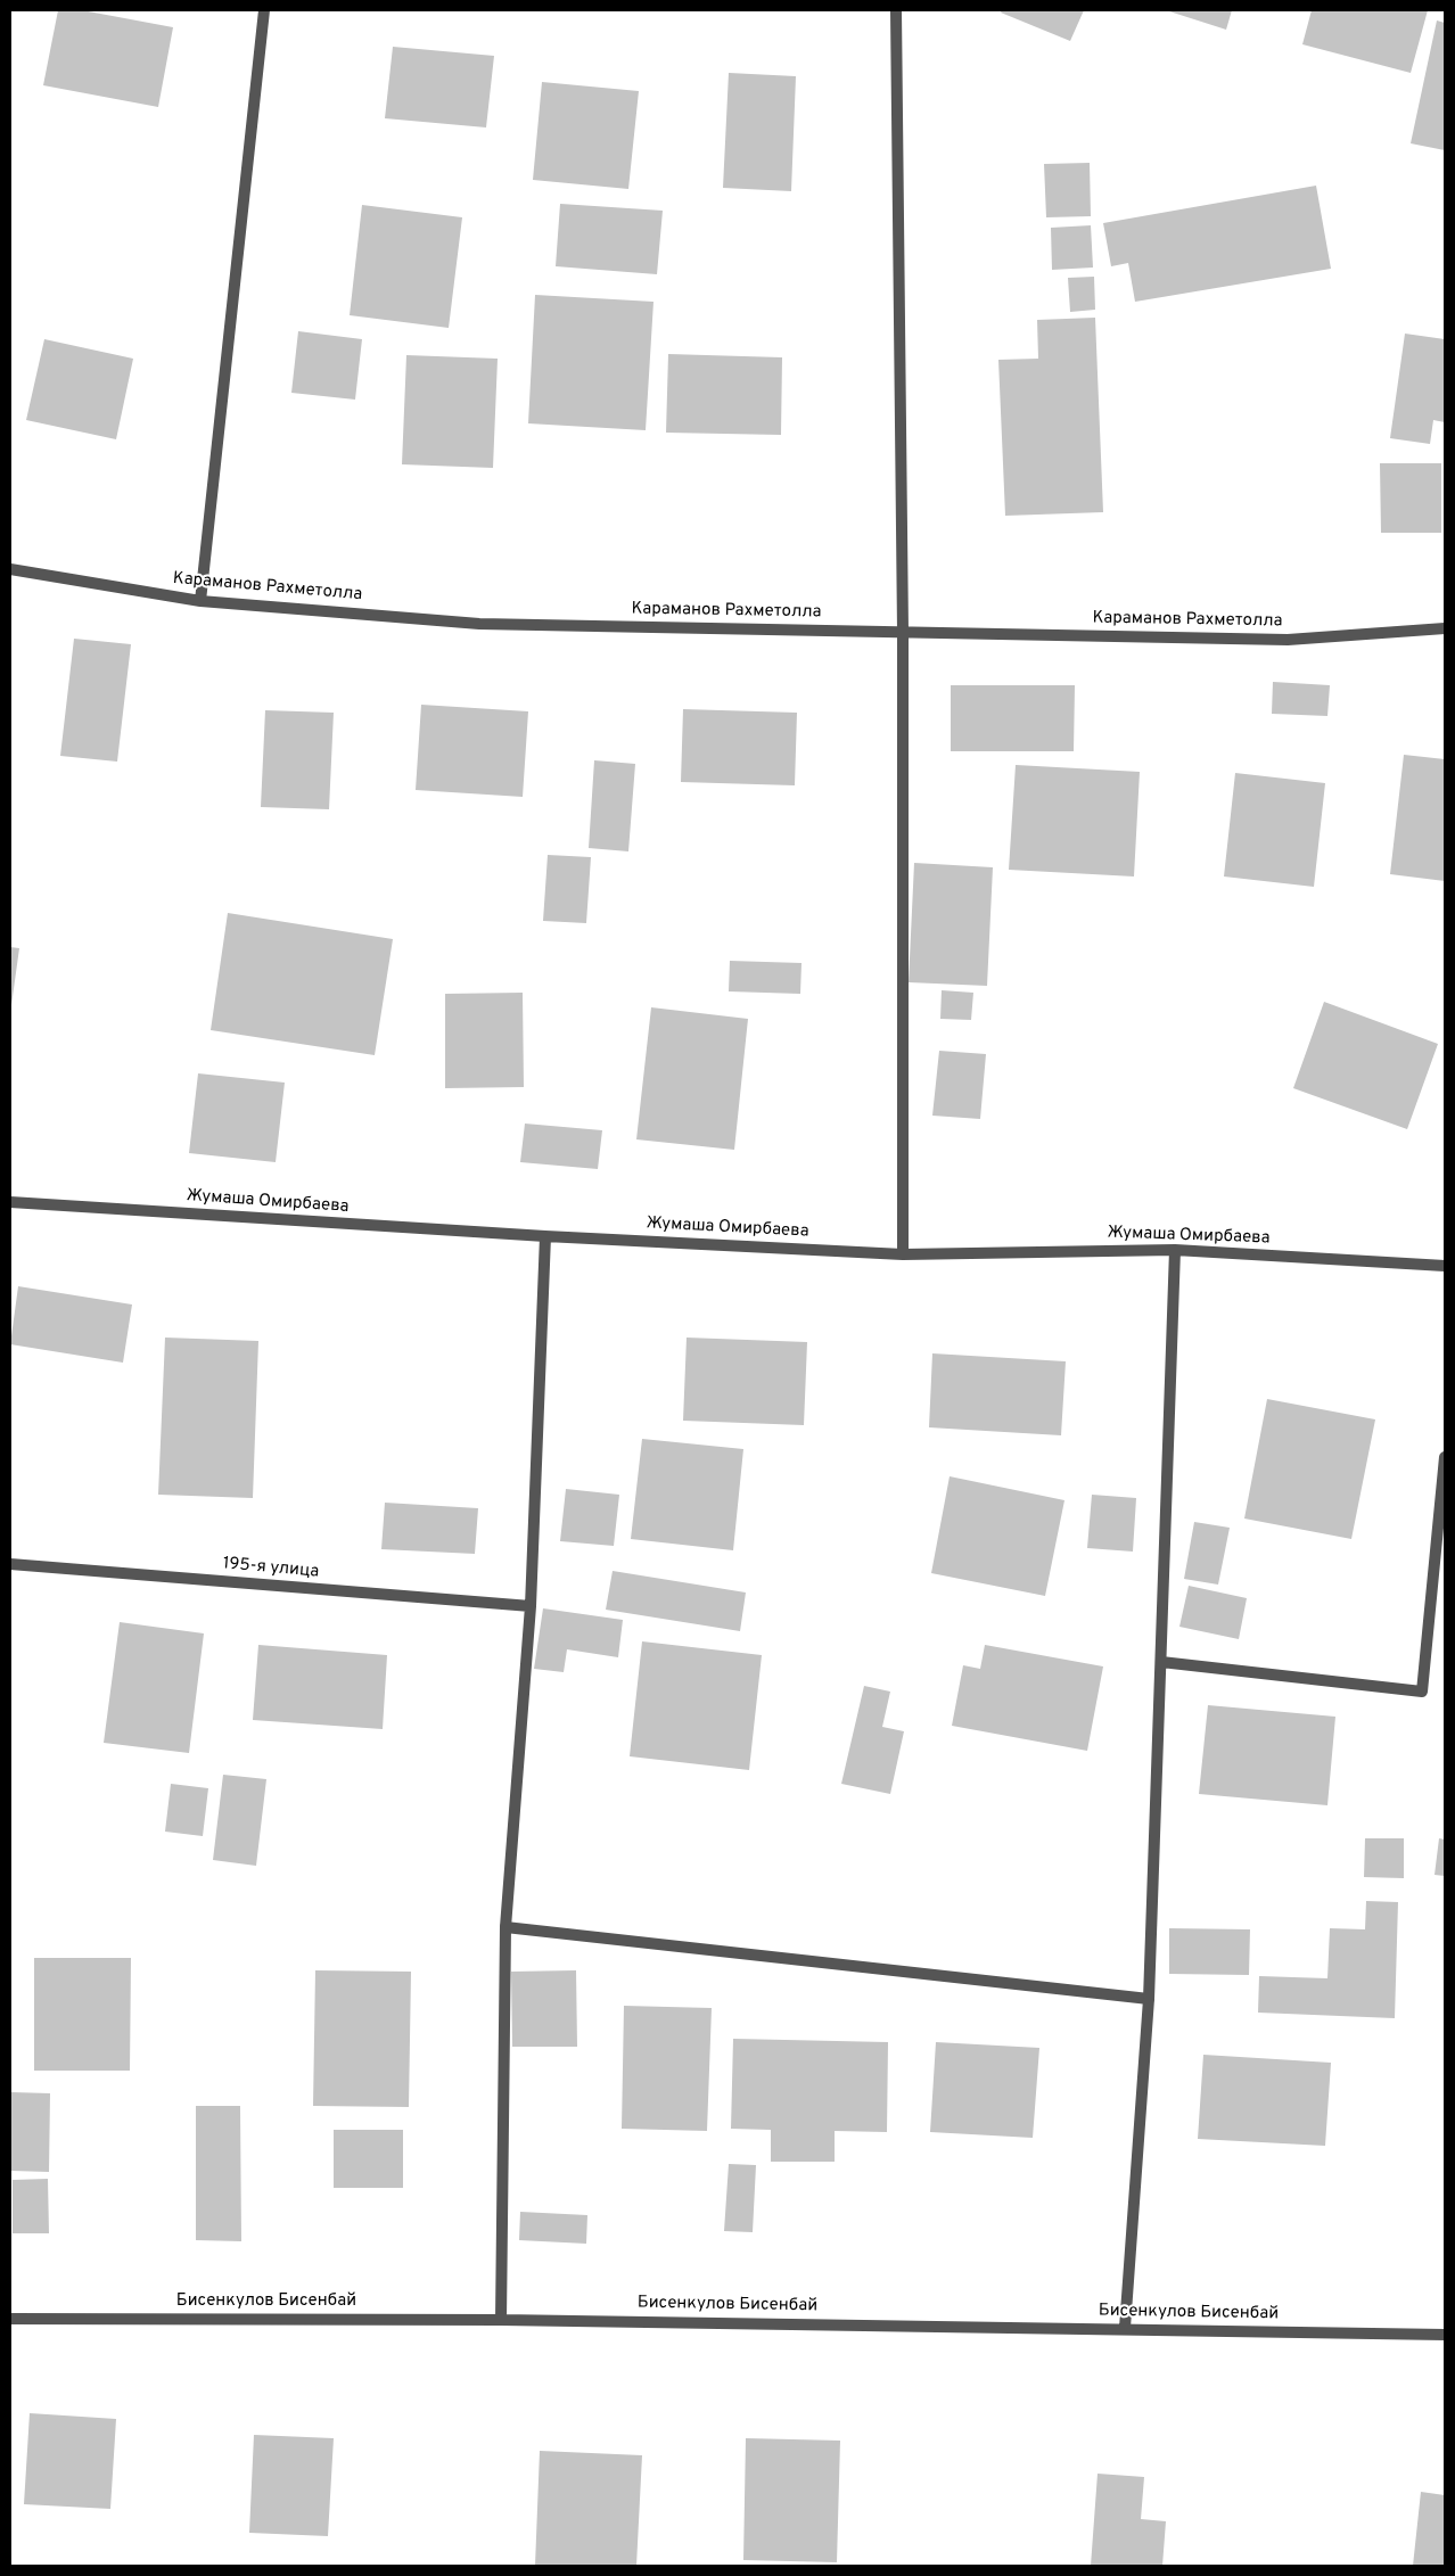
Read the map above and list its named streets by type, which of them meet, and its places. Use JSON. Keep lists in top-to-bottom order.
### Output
{
  "streets": {
    "street": [
      "Караманов Рахметолла",
      "Жумаша Омирбаева",
      "195-я улица",
      "Бисенкулов Бисенбай"
    ]
  }
}
